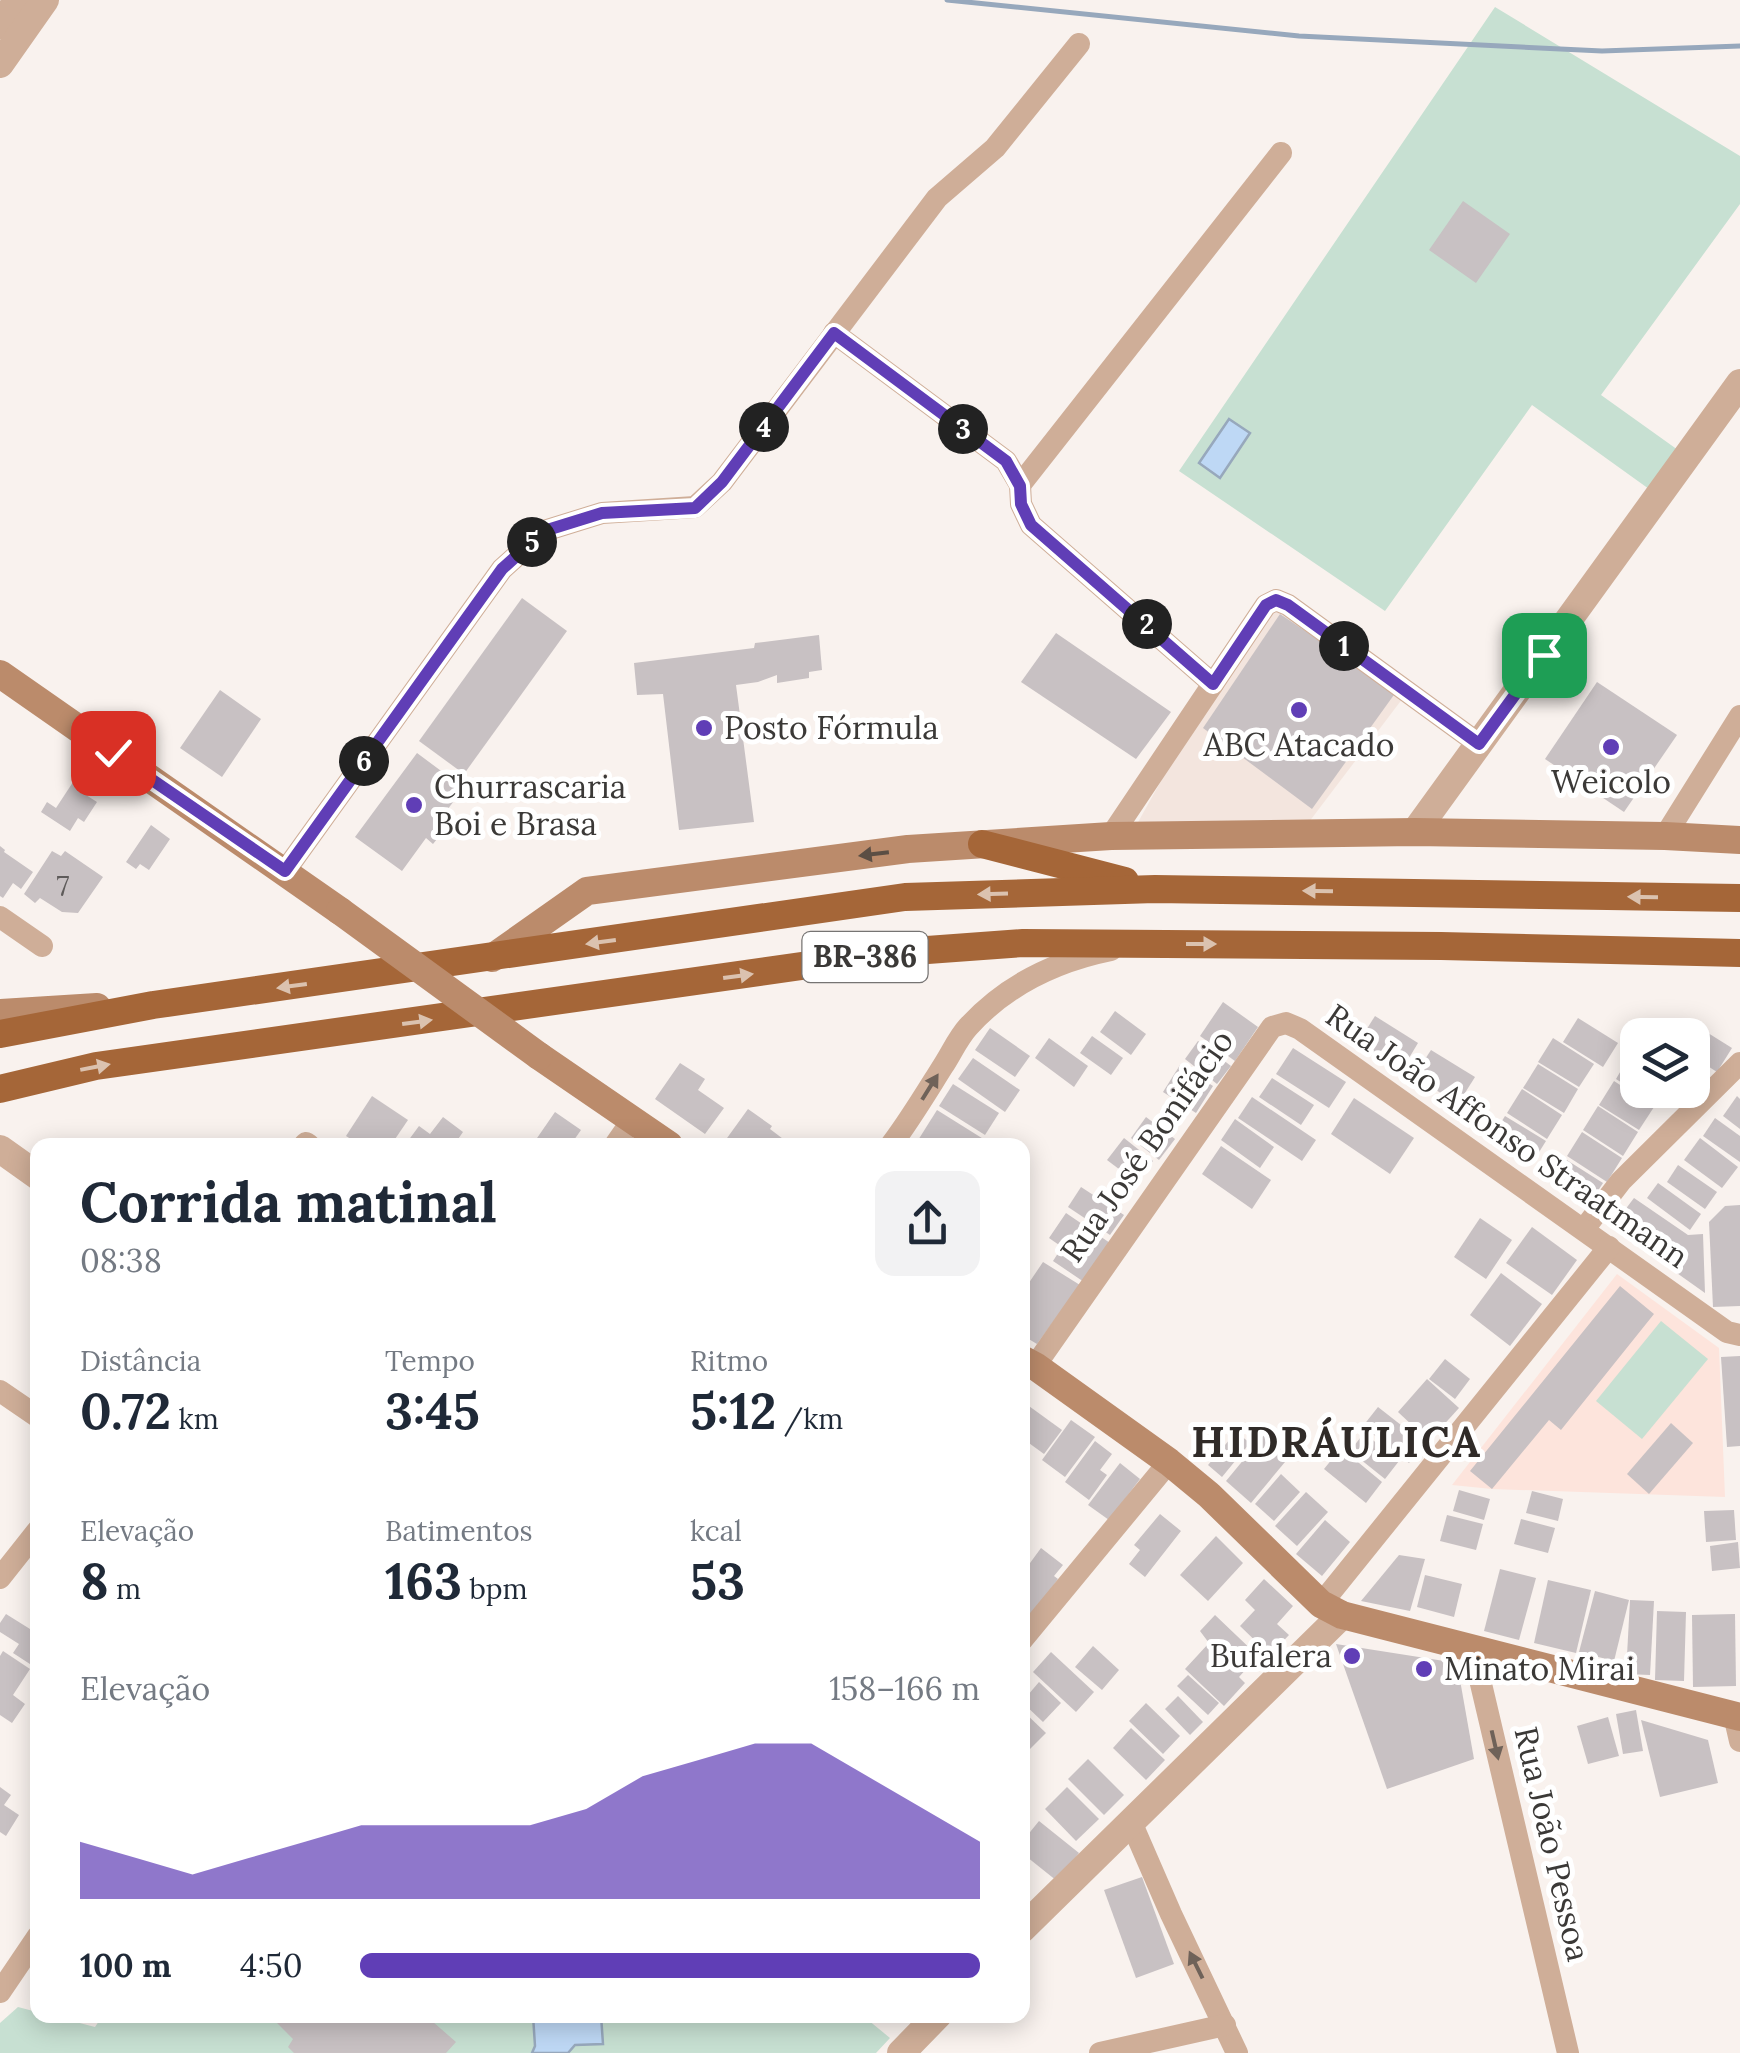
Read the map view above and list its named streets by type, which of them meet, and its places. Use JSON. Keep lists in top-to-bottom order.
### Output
{
  "streets": {
    "highway": ["BR-386"],
    "street": ["Rua João Affonso Straatmann", "Rua José Bonifácio", "Rua João Pessoa"]
  },
  "crossings": [
    ["Rua João Affonso Straatmann", "Rua José Bonifácio"]
  ],
  "one_way": ["Rua João Pessoa"],
  "districts": ["HIDRÁULICA"],
  "places": [
    "ABC Atacado",
    "Posto Fórmula",
    "Weicolo",
    "Churrascaria Boi e Brasa",
    "Bufalera",
    "Minato Mirai"
  ],
  "house_numbers": ["7"],
  "page": {
    "pins": [
      "4",
      "3",
      "5",
      "2",
      "1",
      "6"
    ],
    "heading": ["Corrida matinal", "08:38"],
    "stats": [
      ["Distância", "0.72 km"],
      ["Tempo", "3:45"],
      ["Ritmo", "5:12 /km"],
      ["Elevação", "8 m"],
      ["Batimentos", "163 bpm"],
      ["kcal", "53"]
    ],
    "chart": ["Elevação", "158–166 m"],
    "list": [
      {
        "name": "100 m",
        "note": "4:50"
      }
    ]
  }
}
